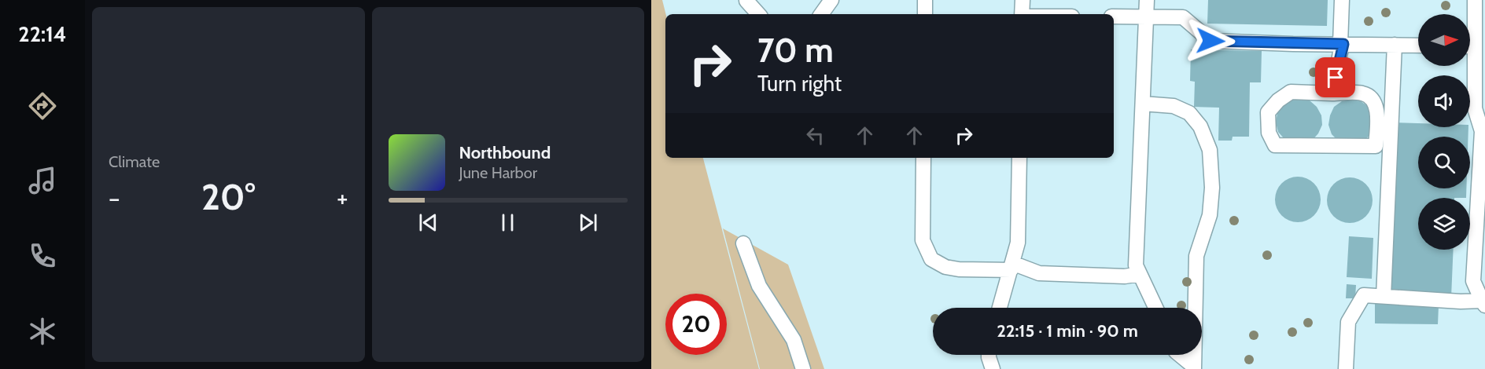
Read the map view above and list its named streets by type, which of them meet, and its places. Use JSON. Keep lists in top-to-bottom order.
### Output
{
  "north": "right",
  "page": {
    "tabs": "22:14",
    "tile": "Climate",
    "turn": ["70 m", "Turn right"],
    "song": ["Northbound", "June Harbor"],
    "heat": ["−", "20°", "+"],
    "limit": "20",
    "trip": "22:15 · 1 min · 90 m"
  }
}
